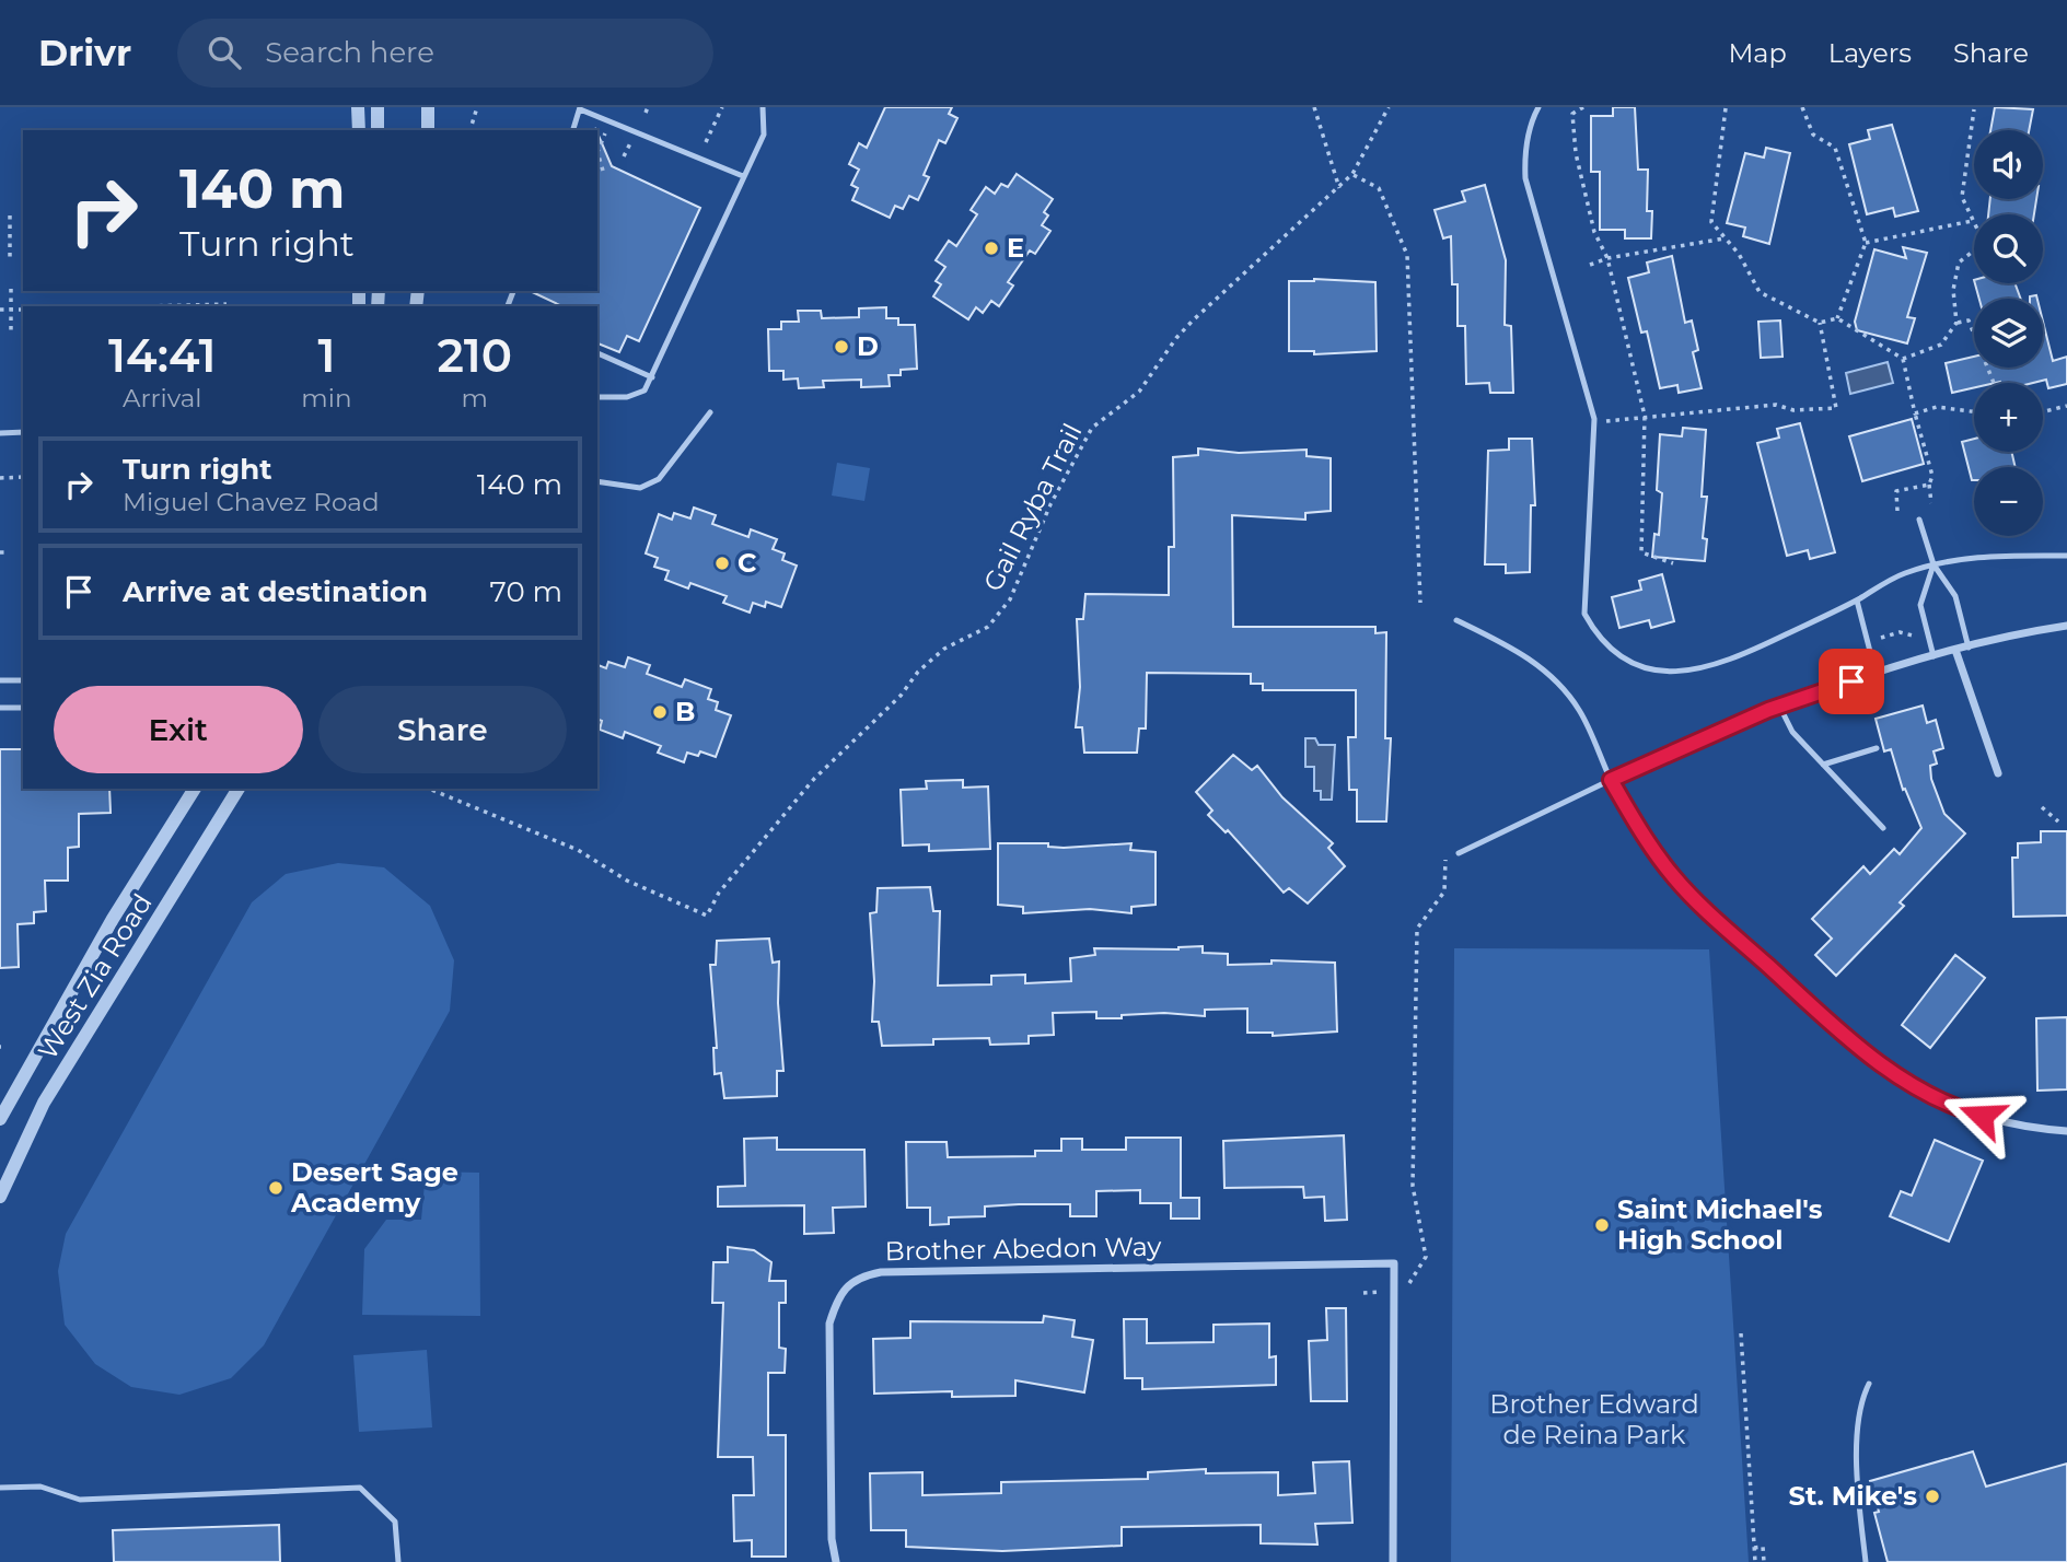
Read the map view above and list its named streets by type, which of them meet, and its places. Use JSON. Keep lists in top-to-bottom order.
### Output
{
  "streets": {
    "street": ["West Zia Road", "Brother Abedon Way"],
    "path": ["Gail Ryba Trail"]
  },
  "parks": ["Brother Edward de Reina Park"],
  "places": [
    "E",
    "D",
    "C",
    "B",
    "Desert Sage Academy",
    "Saint Michael's High School",
    "St. Mike's"
  ],
  "page": {
    "header": "Drivr",
    "search": "Search here",
    "nav": ["Map", "Layers", "Share"],
    "map_buttons": ["+", "−"],
    "turn": ["140 m", "Turn right"],
    "eta": [
      "14:41",
      "Arrival",
      "1",
      "min",
      "210",
      "m"
    ],
    "list": [
      {
        "name": "Turn right",
        "note": "Miguel Chavez Road",
        "value": "140 m"
      },
      {
        "name": "Arrive at destination",
        "value": "70 m"
      }
    ],
    "buttons": ["Exit", "Share"]
  }
}
